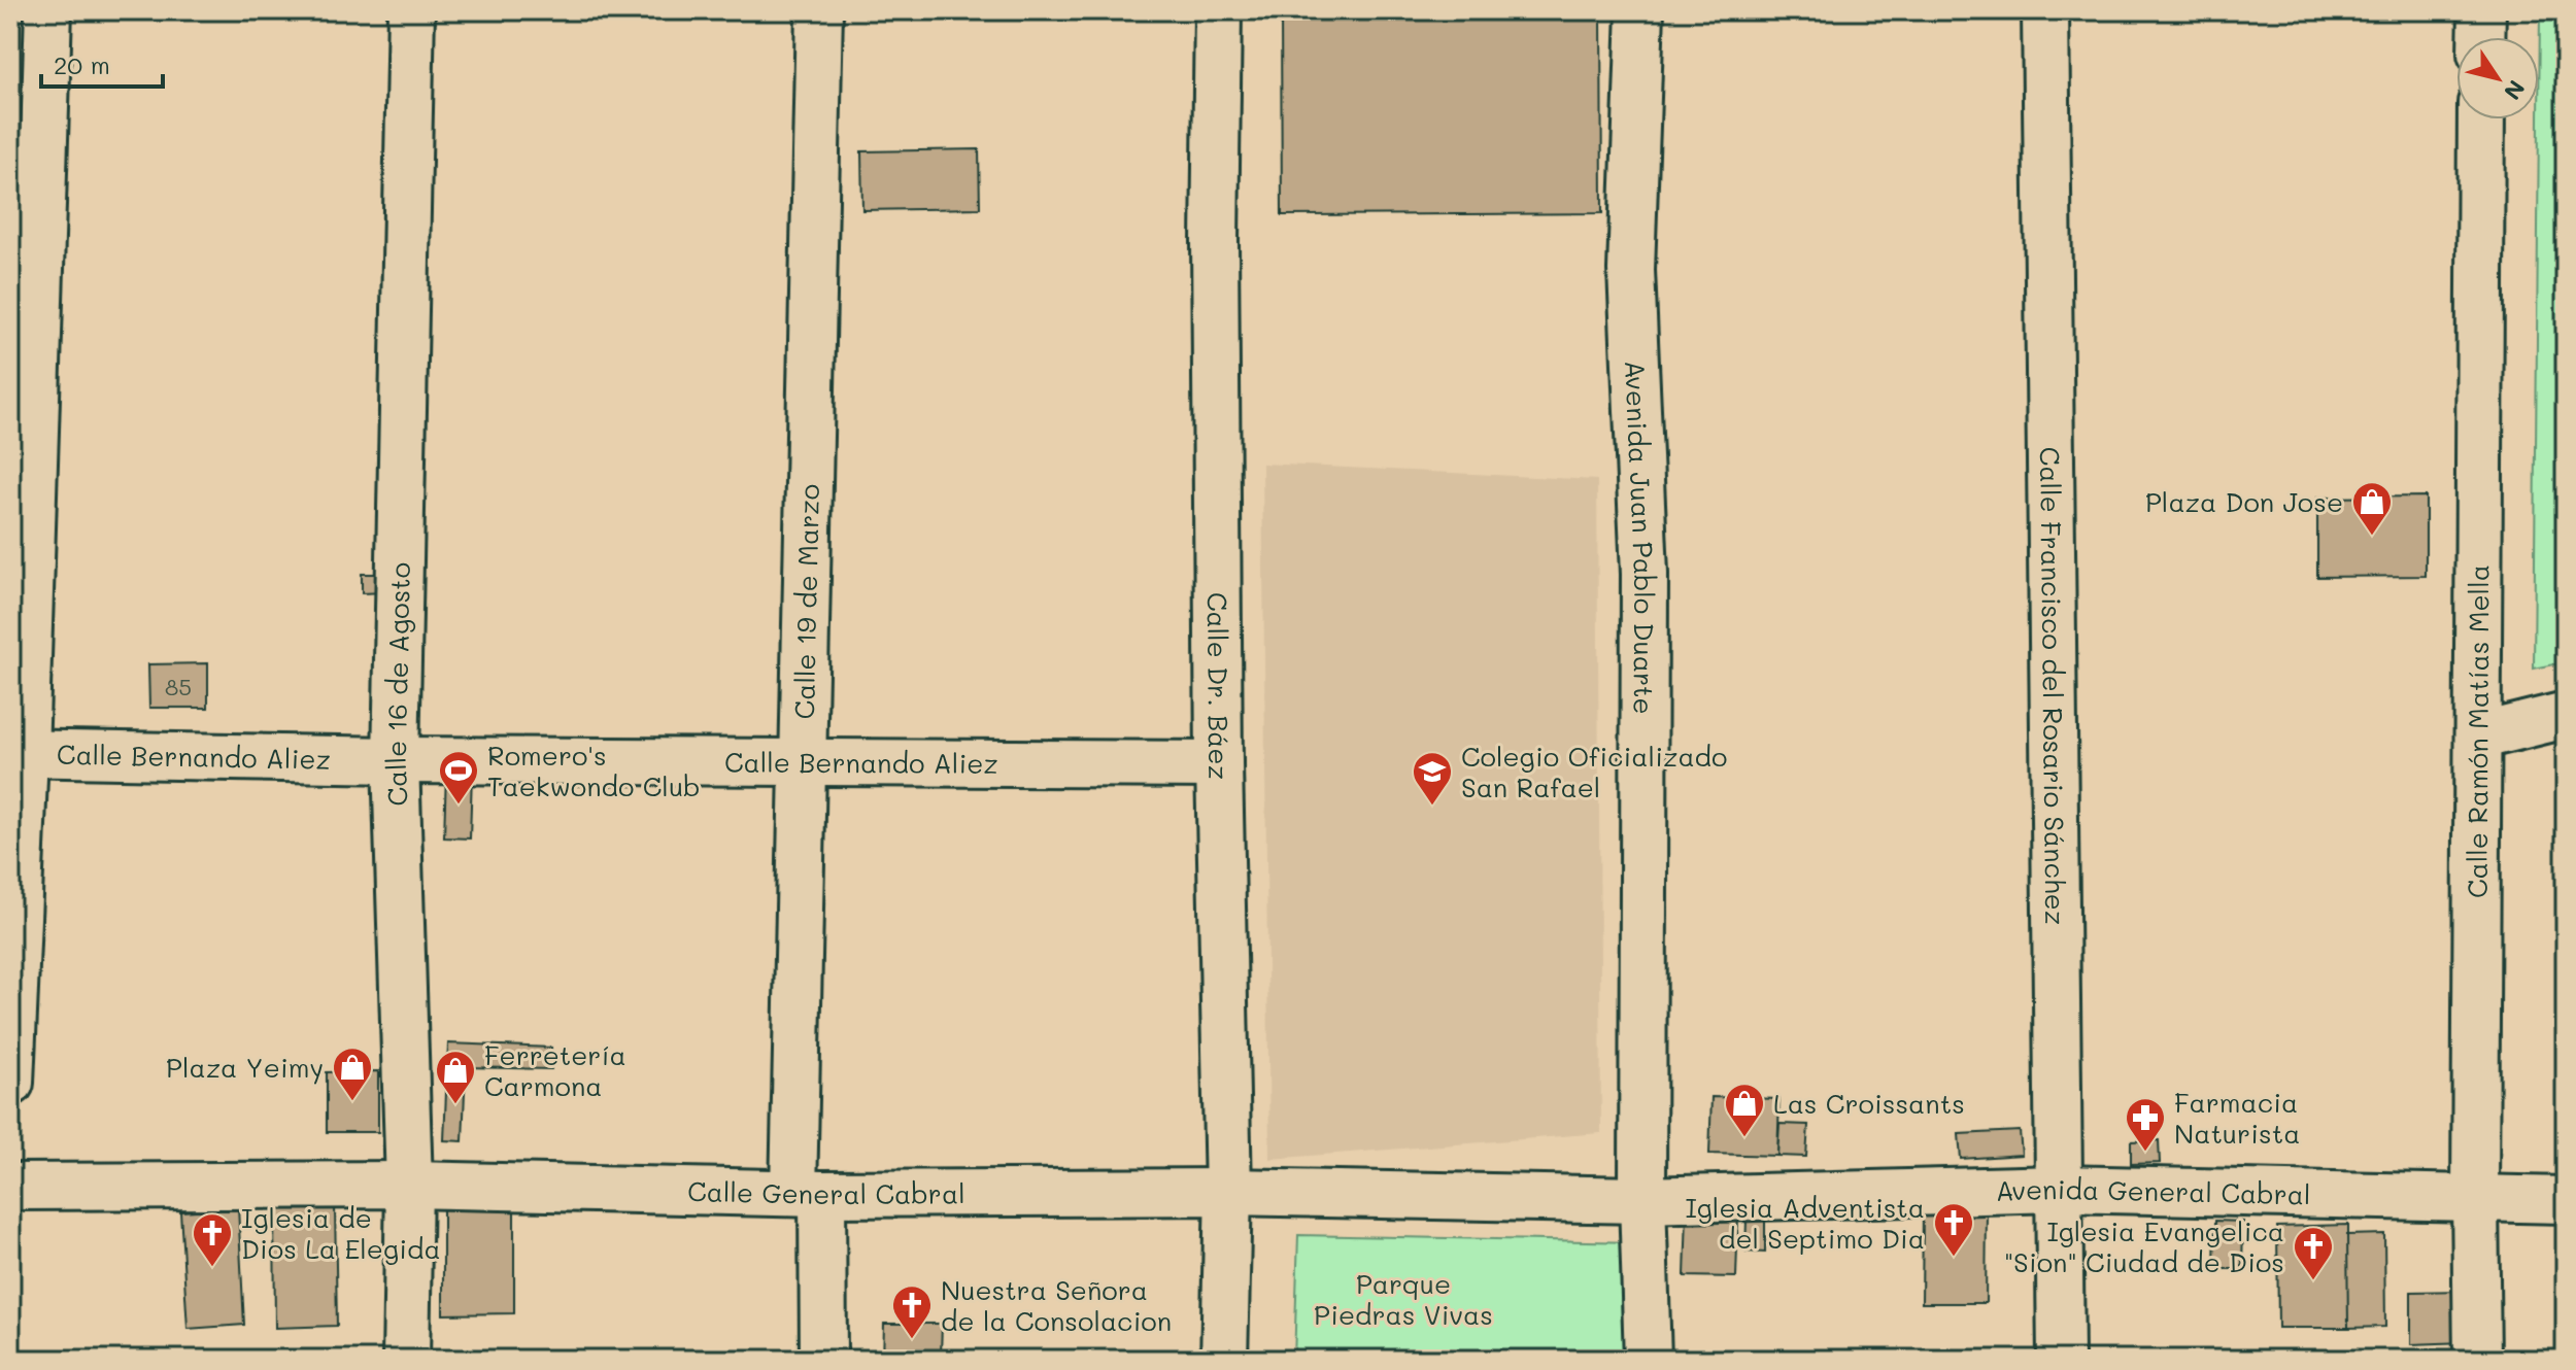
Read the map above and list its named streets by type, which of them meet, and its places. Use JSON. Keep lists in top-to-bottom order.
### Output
{
  "streets": {
    "street": [
      "Avenida Juan Pablo Duarte",
      "Calle 19 de Marzo",
      "Calle 16 de Agosto",
      "Calle Dr. Báez",
      "Calle Francisco del Rosario Sánchez",
      "Calle Ramón Matías Mella",
      "Calle Bernando Aliez",
      "Calle General Cabral",
      "Avenida General Cabral"
    ]
  },
  "crossings": [
    ["Avenida Juan Pablo Duarte", "Calle General Cabral"],
    ["Avenida Juan Pablo Duarte", "Avenida General Cabral"],
    ["Calle 19 de Marzo", "Calle Bernando Aliez"],
    ["Calle 19 de Marzo", "Calle General Cabral"],
    ["Calle 16 de Agosto", "Calle Bernando Aliez"],
    ["Calle 16 de Agosto", "Calle General Cabral"],
    ["Calle Dr. Báez", "Calle Bernando Aliez"],
    ["Calle Dr. Báez", "Calle General Cabral"],
    ["Calle Francisco del Rosario Sánchez", "Avenida General Cabral"],
    ["Calle Ramón Matías Mella", "Avenida General Cabral"],
    ["Calle General Cabral", "Avenida General Cabral"]
  ],
  "parks": ["Parque Piedras Vivas"],
  "places": {
    "shop": [
      "Plaza Don Jose",
      "Plaza Yeimy",
      "Ferretería Carmona",
      "Las Croissants"
    ],
    "sports": ["Romero's Taekwondo Club"],
    "school or university": ["Colegio Oficializado San Rafael"],
    "pharmacy": ["Farmacia Naturista"],
    "church": [
      "Iglesia Adventista del Septimo Dia",
      "Iglesia de Dios La Elegida",
      "Iglesia Evangelica \"Sion\" Ciudad de Dios",
      "Nuestra Señora de la Consolacion"
    ]
  },
  "house_numbers": ["85"],
  "scale_bar": "20 m",
  "north": "bottom right"
}
